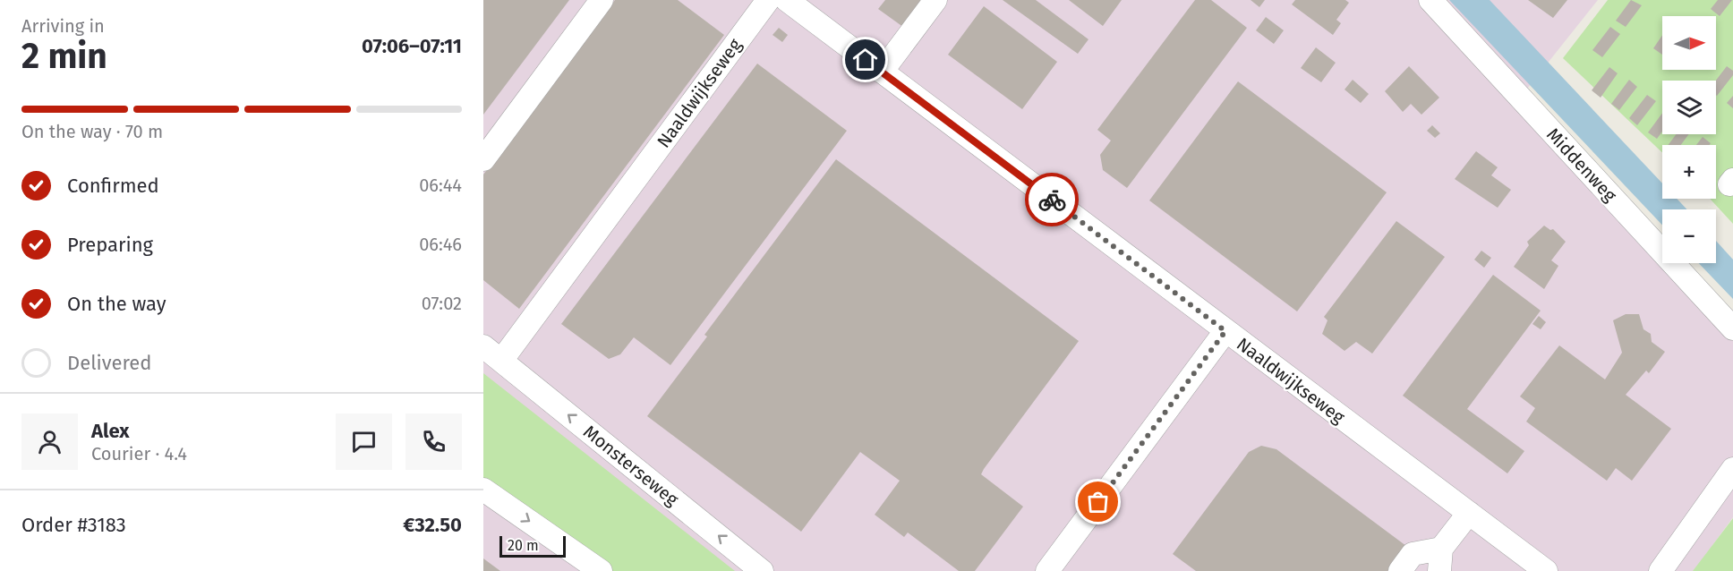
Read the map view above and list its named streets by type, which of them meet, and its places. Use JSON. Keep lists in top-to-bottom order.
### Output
{
  "streets": {
    "street": ["Naaldwijkseweg", "Middenweg", "Monsterseweg"]
  },
  "crossings": [
    ["Naaldwijkseweg", "Monsterseweg"]
  ],
  "scale_bar": "20 m",
  "north": "right",
  "page": {
    "heading": ["2 min", "Arriving in", "07:06–07:11"],
    "panel": [
      "Alex",
      "Courier · 4.4",
      "Order #3183",
      "€32.50"
    ],
    "map_buttons": ["+", "−"],
    "bar": "On the way · 70 m",
    "list": [
      ["Confirmed", "06:44"],
      ["Preparing", "06:46"],
      ["On the way", "07:02"],
      "Delivered"
    ],
    "scale": "20 m"
  }
}
